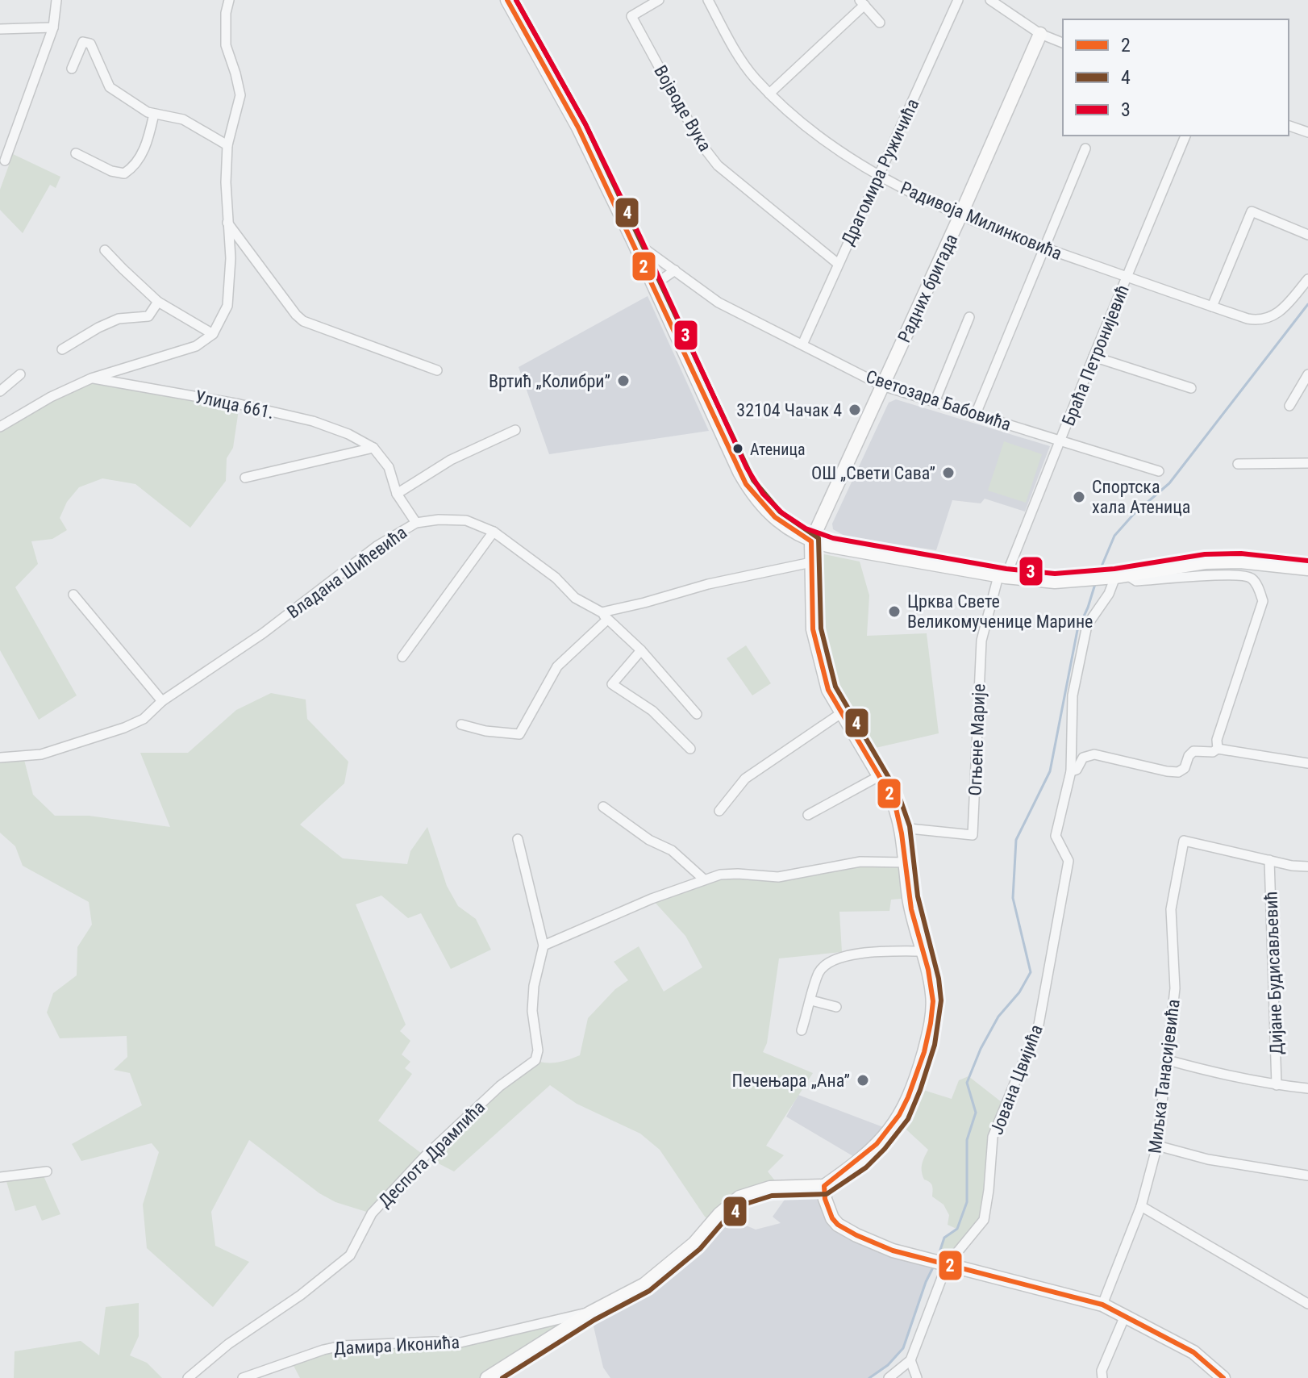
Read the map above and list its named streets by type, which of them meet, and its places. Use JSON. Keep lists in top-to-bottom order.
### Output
{
  "streets": {
    "street": [
      "Војводе Вука",
      "Драгомира Ружичића",
      "Радивоја Милинковића",
      "Радних бригада",
      "Браћа Петронијевић",
      "Светозара Бабовића",
      "Улица 661.",
      "Владана Шићевића",
      "Огњене Марије",
      "Дијане Будисављевић",
      "Миљка Танасијевића",
      "Јована Цвијића",
      "Деспота Драмлића",
      "Дамира Иконића"
    ]
  },
  "crossings": [
    ["Војводе Вука", "Драгомира Ружичића"],
    ["Драгомира Ружичића", "Радивоја Милинковића"],
    ["Драгомира Ружичића", "Светозара Бабовића"],
    ["Радивоја Милинковића", "Радних бригада"],
    ["Радивоја Милинковића", "Браћа Петронијевић"],
    ["Радних бригада", "Светозара Бабовића"],
    ["Браћа Петронијевић", "Светозара Бабовића"],
    ["Браћа Петронијевић", "Огњене Марије"],
    ["Улица 661.", "Владана Шићевића"],
    ["Дијане Будисављевић", "Миљка Танасијевића"]
  ],
  "places": [
    "Вртић „Колибри”",
    "32104 Чачак 4",
    "Атеница",
    "ОШ „Свети Сава”",
    "Спортска хала Атеница",
    "Црква Свете Великомученице Марине",
    "Печењара „Ана”"
  ],
  "lines": ["transit line 2", "transit line 4", "transit line 3"],
  "legend": ["2", "4", "3"]
}
